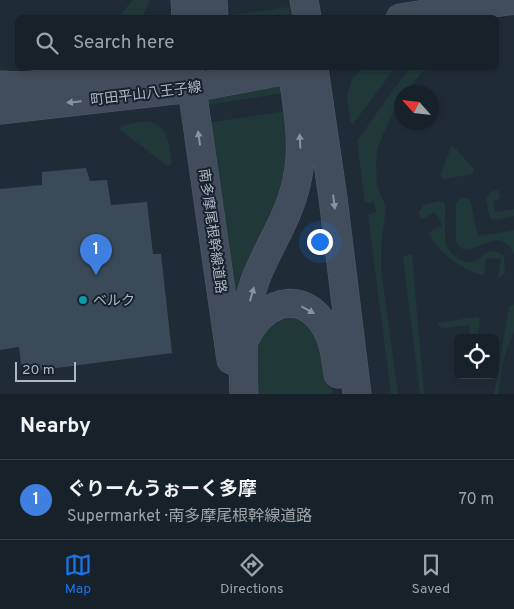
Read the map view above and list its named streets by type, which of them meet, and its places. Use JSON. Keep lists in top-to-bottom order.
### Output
{
  "streets": {
    "main road": ["町田平山八王子線", "南多摩尾根幹線道路"]
  },
  "crossings": [
    ["町田平山八王子線", "南多摩尾根幹線道路"]
  ],
  "places": ["ベルク"],
  "scale_bar": "20 m",
  "north": "top left",
  "page": {
    "search": "Search here",
    "pins": "1",
    "scale": "20 m",
    "heading": "Nearby",
    "list": [
      {
        "mark": "1",
        "name": "ぐりーんうぉーく多摩",
        "note": "Supermarket · 南多摩尾根幹線道路",
        "value": "70 m"
      }
    ],
    "nav": ["Map", "Directions", "Saved"]
  }
}
